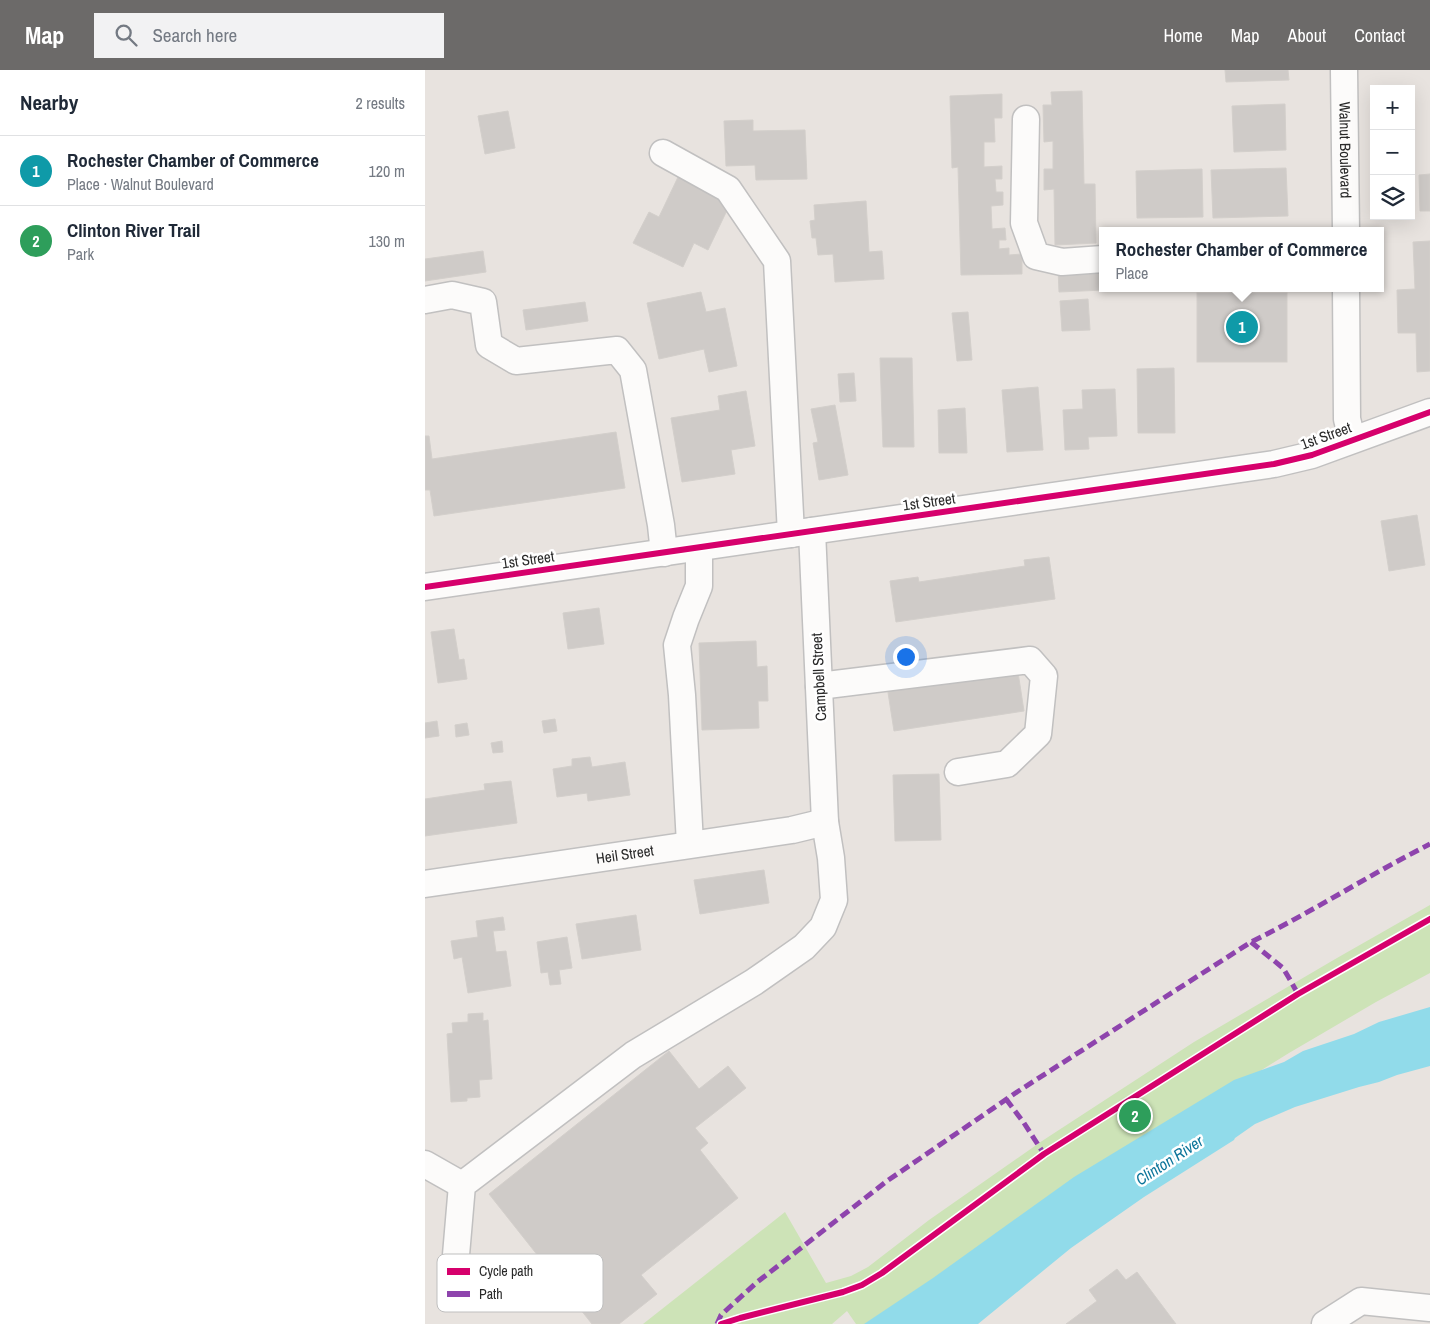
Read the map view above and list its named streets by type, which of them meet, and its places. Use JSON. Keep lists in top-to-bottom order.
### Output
{
  "streets": {
    "street": [
      "Walnut Boulevard",
      "1st Street",
      "Campbell Street",
      "Heil Street"
    ]
  },
  "crossings": [
    ["1st Street", "Campbell Street"],
    ["Campbell Street", "Heil Street"]
  ],
  "water": ["Clinton River"],
  "legend": ["Cycle path", "Path"],
  "page": {
    "header": "Map",
    "search": "Search here",
    "nav": [
      "Home",
      "Map",
      "About",
      "Contact"
    ],
    "heading": ["Nearby", "2 results"],
    "map_buttons": ["+", "−"],
    "list": [
      {
        "mark": "1",
        "name": "Rochester Chamber of Commerce",
        "note": "Place · Walnut Boulevard",
        "value": "120 m"
      },
      {
        "mark": "2",
        "name": "Clinton River Trail",
        "note": "Park",
        "value": "130 m"
      }
    ],
    "popup": ["Rochester Chamber of Commerce", "Place"],
    "pins": ["1", "2"]
  }
}
